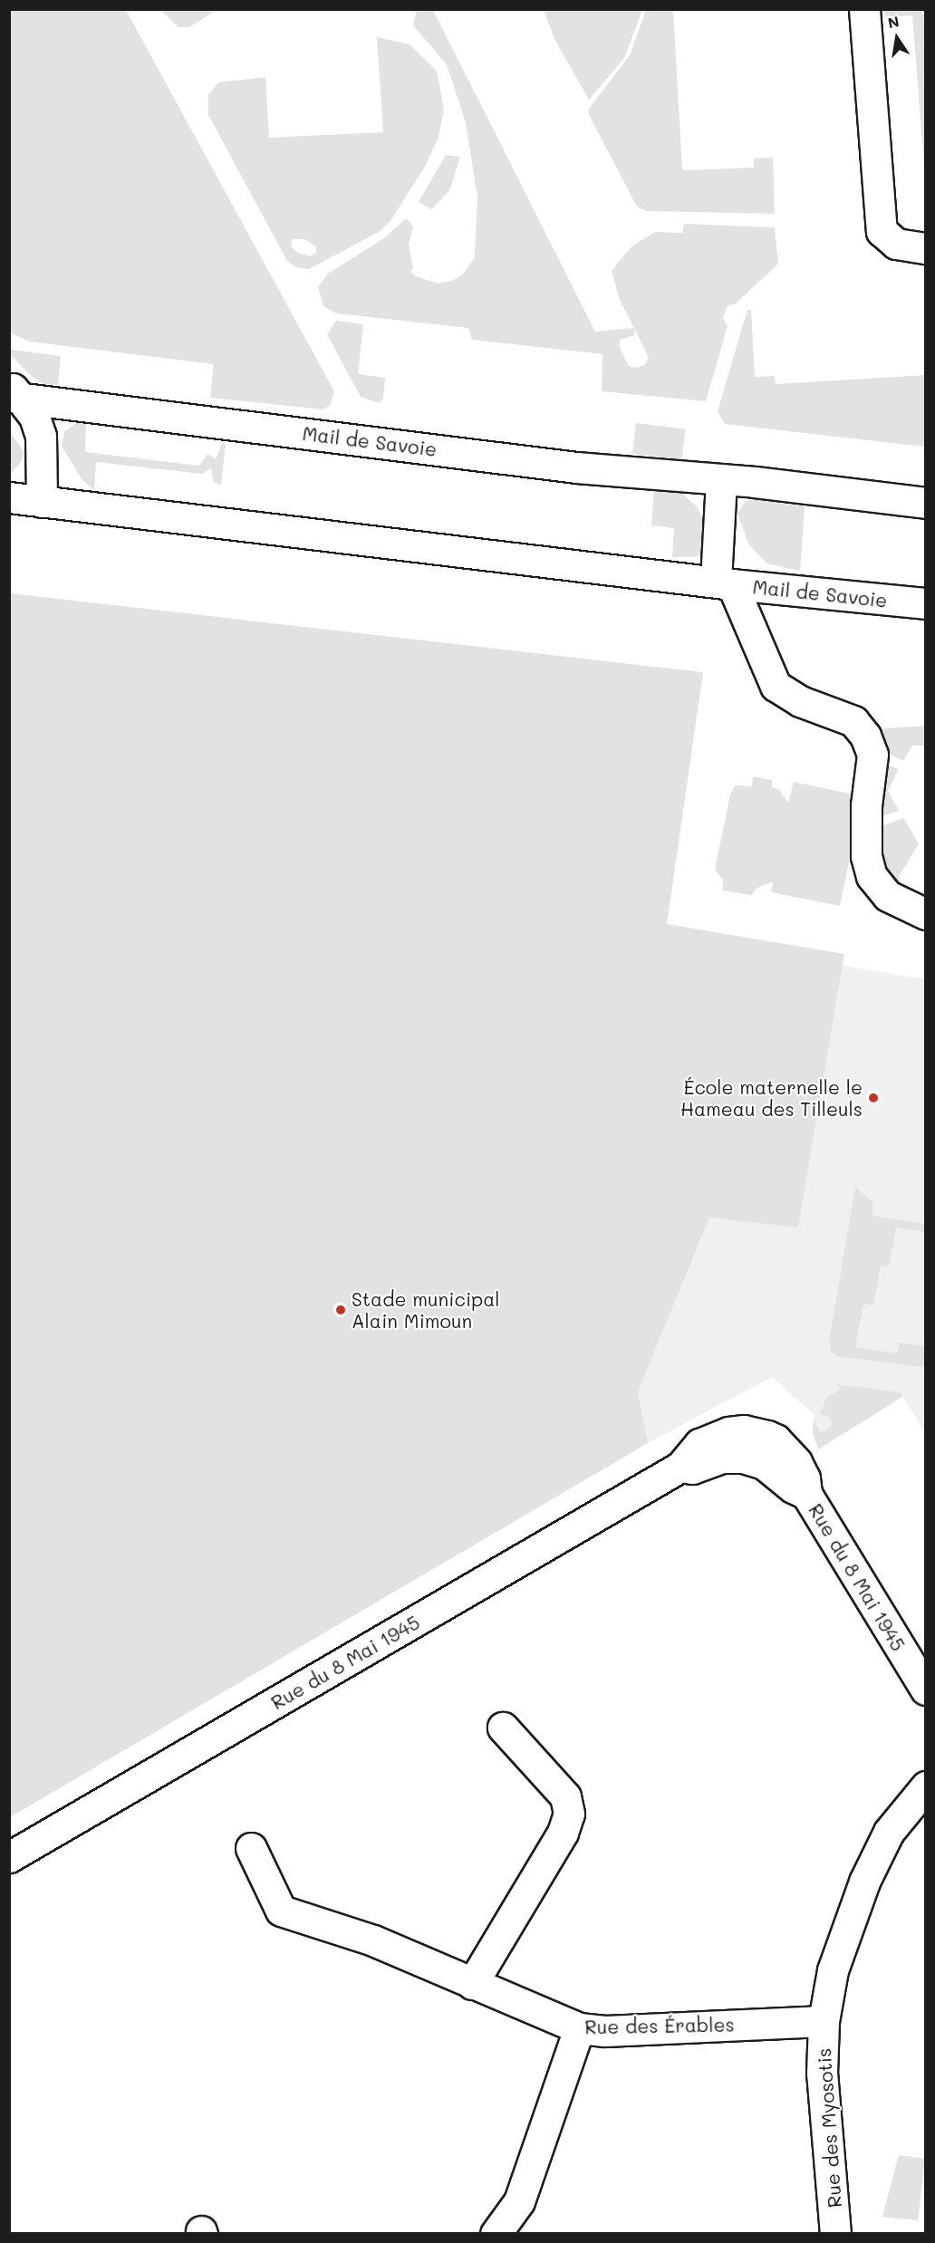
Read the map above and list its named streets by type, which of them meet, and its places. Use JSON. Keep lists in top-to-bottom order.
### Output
{
  "streets": {
    "street": [
      "Mail de Savoie",
      "Rue du 8 Mai 1945",
      "Rue des Érables",
      "Rue des Myosotis"
    ]
  },
  "crossings": [
    ["Rue des Érables", "Rue des Myosotis"]
  ],
  "places": ["École maternelle le Hameau des Tilleuls", "Stade municipal Alain Mimoun"],
  "north": "top"
}
